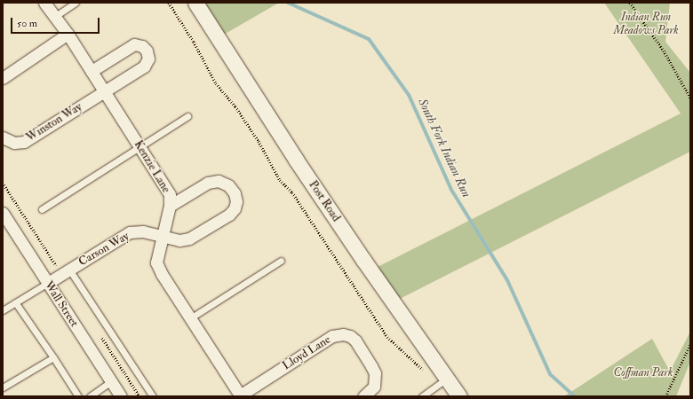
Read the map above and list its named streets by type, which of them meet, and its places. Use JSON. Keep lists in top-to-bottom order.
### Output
{
  "streets": {
    "street": [
      "Winston Way",
      "Kenzie Lane",
      "Post Road",
      "Carson Way",
      "Wall Street",
      "Lloyd Lane"
    ]
  },
  "crossings": [
    ["Winston Way", "Kenzie Lane"],
    ["Kenzie Lane", "Carson Way"],
    ["Kenzie Lane", "Lloyd Lane"],
    ["Carson Way", "Wall Street"]
  ],
  "water": ["South Fork Indian Run"],
  "parks": ["Indian Run Meadows Park", "Coffman Park"],
  "scale_bar": "50 m"
}
